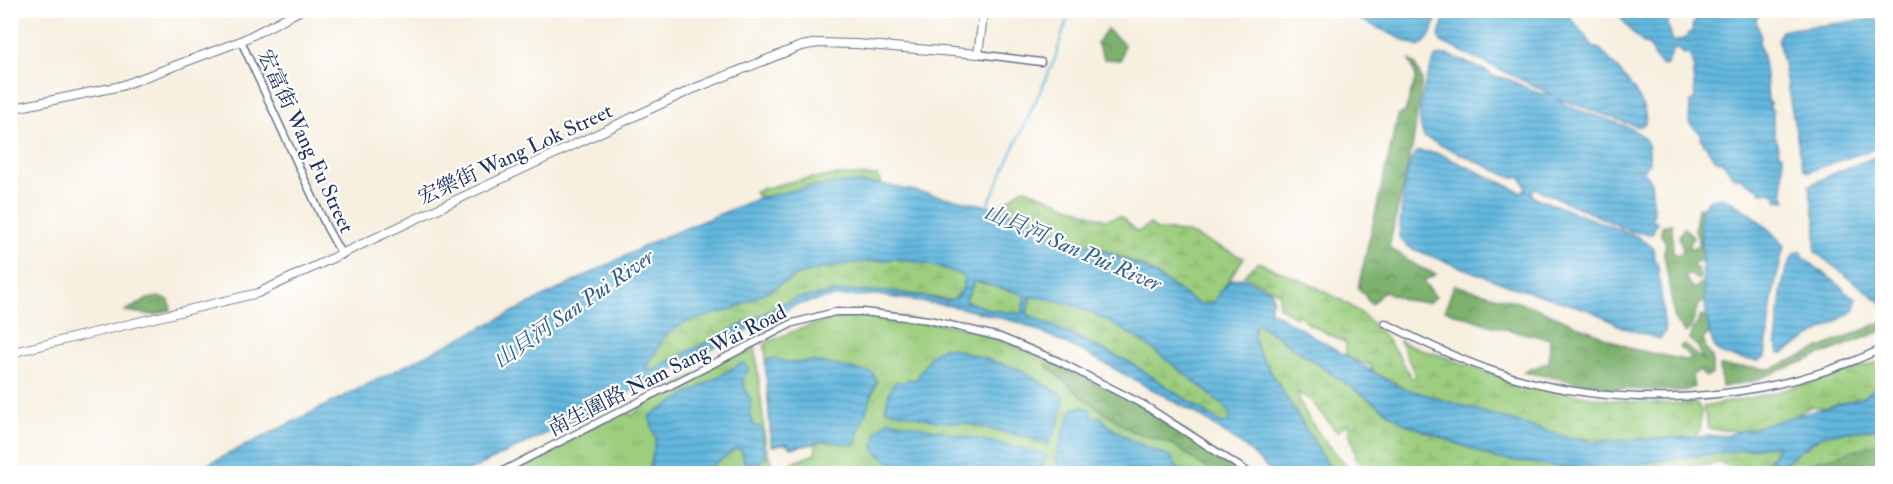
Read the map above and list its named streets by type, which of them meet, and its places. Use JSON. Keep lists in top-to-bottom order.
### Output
{
  "streets": {
    "street": ["宏富街 Wang Fu Street", "宏樂街 Wang Lok Street", "南生圍路 Nam Sang Wai Road"]
  },
  "crossings": [
    ["宏富街 Wang Fu Street", "宏樂街 Wang Lok Street"]
  ],
  "water": ["山貝河 San Pui River"]
}
